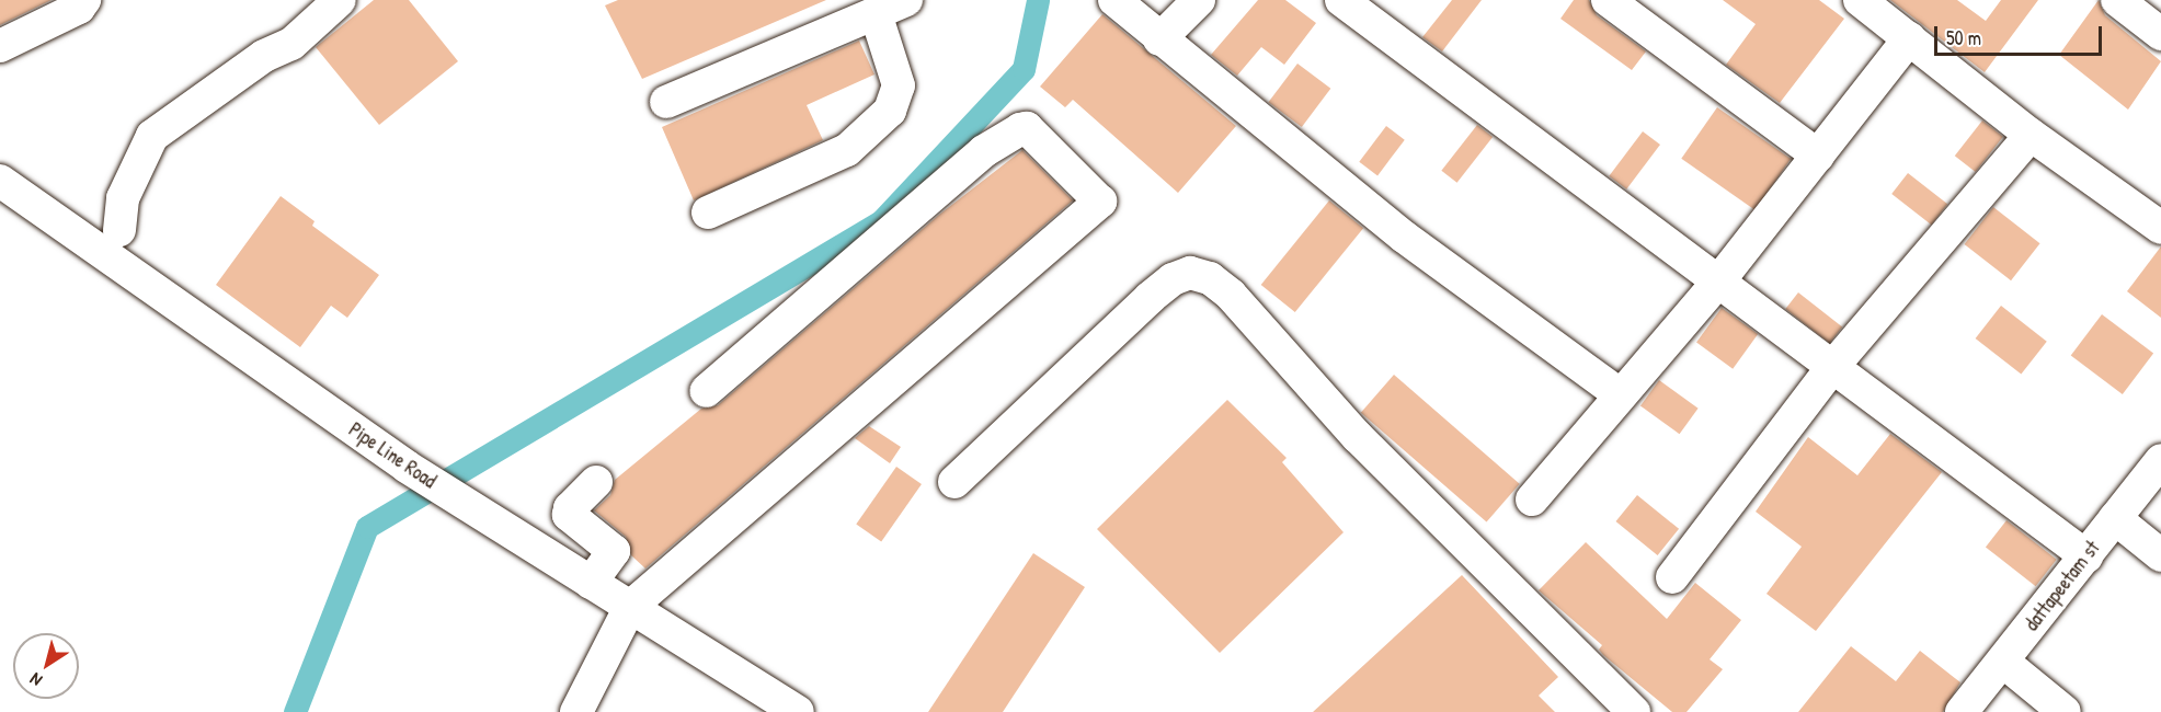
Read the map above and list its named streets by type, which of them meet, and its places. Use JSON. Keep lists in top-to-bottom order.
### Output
{
  "streets": {
    "street": ["Pipe Line Road", "dattapeetam st"]
  },
  "scale_bar": "50 m",
  "north": "bottom left"
}
